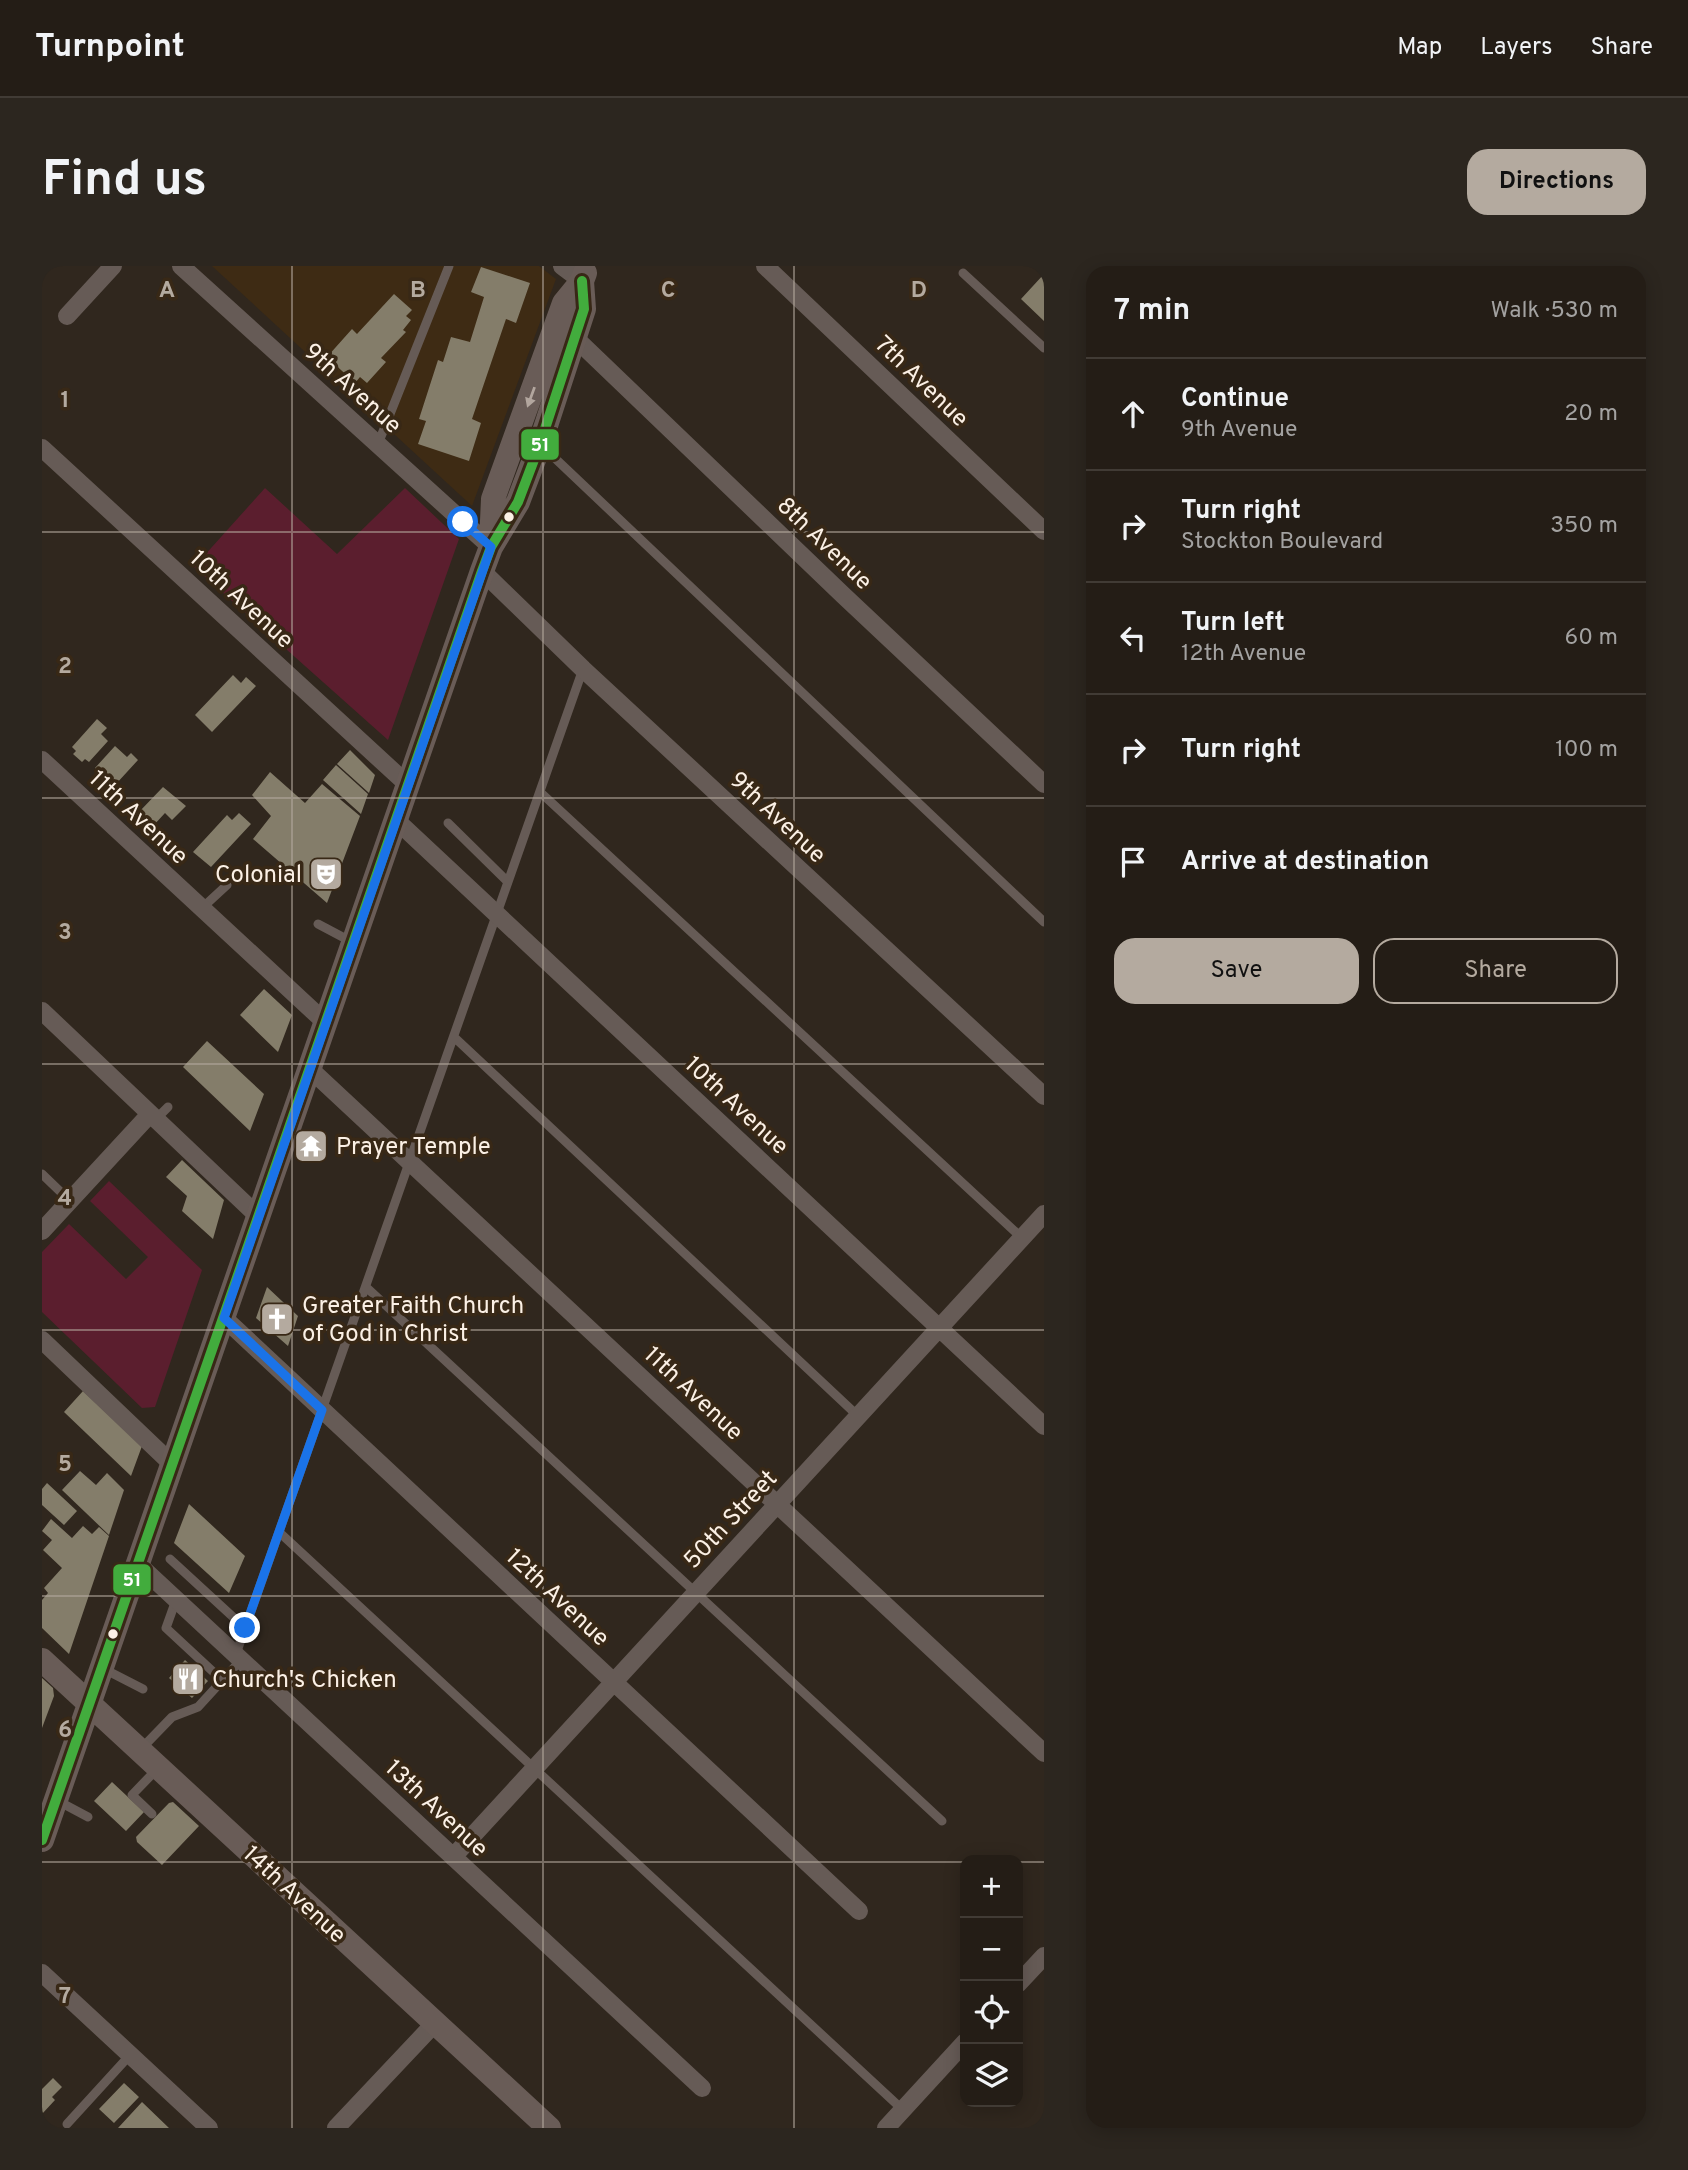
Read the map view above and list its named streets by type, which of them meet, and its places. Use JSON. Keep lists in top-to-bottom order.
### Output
{
  "streets": {
    "main road": ["14th Avenue"],
    "street": [
      "7th Avenue",
      "9th Avenue",
      "8th Avenue",
      "10th Avenue",
      "11th Avenue",
      "50th Street",
      "12th Avenue",
      "13th Avenue"
    ]
  },
  "crossings": [
    ["10th Avenue", "50th Street"],
    ["11th Avenue", "50th Street"],
    ["50th Street", "12th Avenue"],
    ["50th Street", "13th Avenue"]
  ],
  "places": {
    "theatre": ["Colonial"],
    "temple": ["Prayer Temple"],
    "church": ["Greater Faith Church of God in Christ"],
    "restaurant": ["Church's Chicken"]
  },
  "lines": ["transit line 51"],
  "page": {
    "header": "Turnpoint",
    "nav": ["Map", "Layers", "Share"],
    "buttons": [
      "Directions",
      ["Save", "Share"]
    ],
    "title": "Find us",
    "heading": ["7 min", "Walk · 530 m"],
    "list": [
      ["Continue", "9th Avenue", "20 m"],
      ["Turn right", "Stockton Boulevard", "350 m"],
      ["Turn left", "12th Avenue", "60 m"],
      ["Turn right", "100 m"],
      "Arrive at destination"
    ],
    "map_buttons": ["+", "−"]
  },
  "grid": {
    "columns": [
      "A",
      "B",
      "C",
      "D"
    ],
    "rows": [
      "1",
      "2",
      "3",
      "4",
      "5",
      "6",
      "7"
    ]
  }
}
